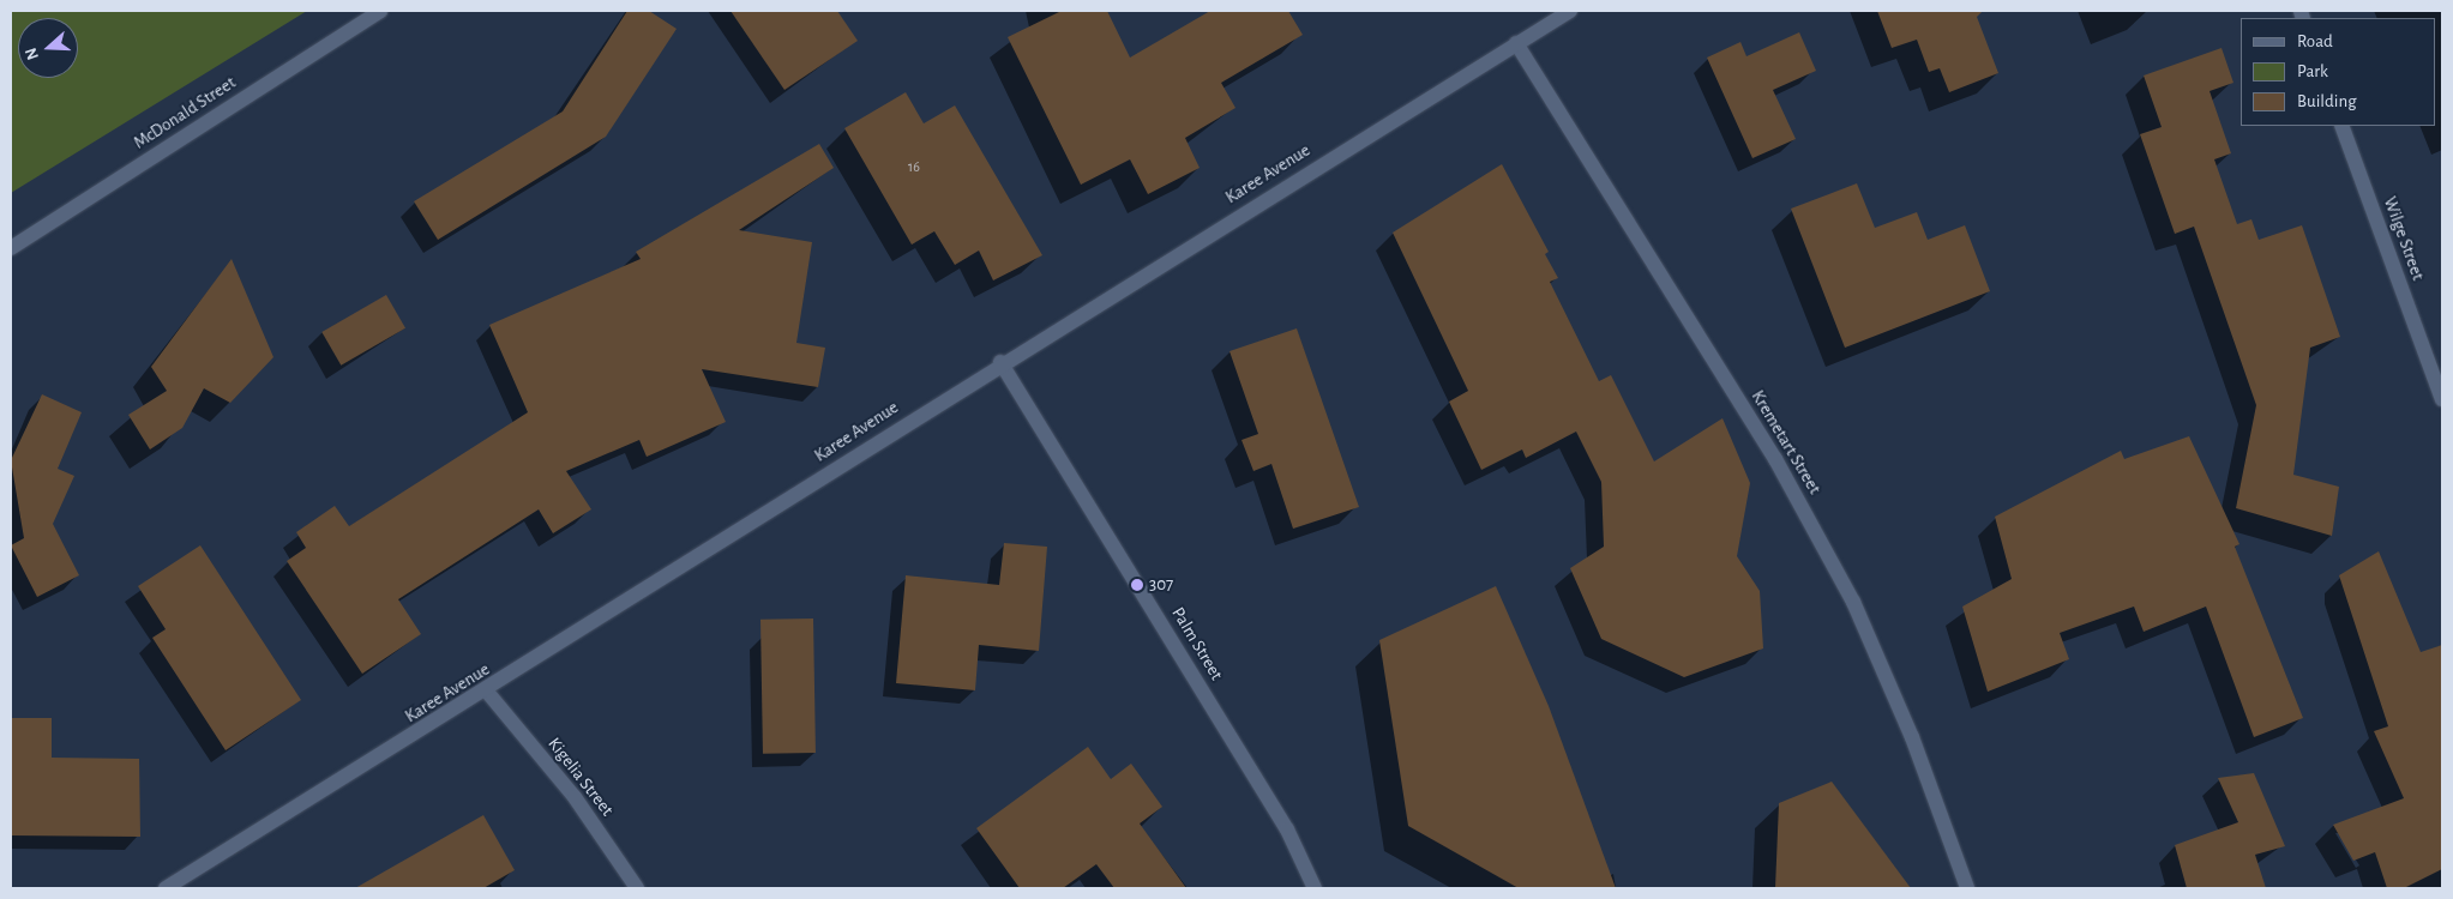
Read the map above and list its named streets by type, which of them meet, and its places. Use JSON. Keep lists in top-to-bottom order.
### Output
{
  "streets": {
    "street": [
      "McDonald Street",
      "Karee Avenue",
      "Wilge Street",
      "Kremetart Street",
      "Palm Street",
      "Kigelia Street"
    ]
  },
  "crossings": [
    ["Karee Avenue", "Kremetart Street"],
    ["Karee Avenue", "Palm Street"],
    ["Karee Avenue", "Kigelia Street"]
  ],
  "places": ["307"],
  "house_numbers": ["16"],
  "legend": ["Road", "Park", "Building"],
  "north": "left"
}
